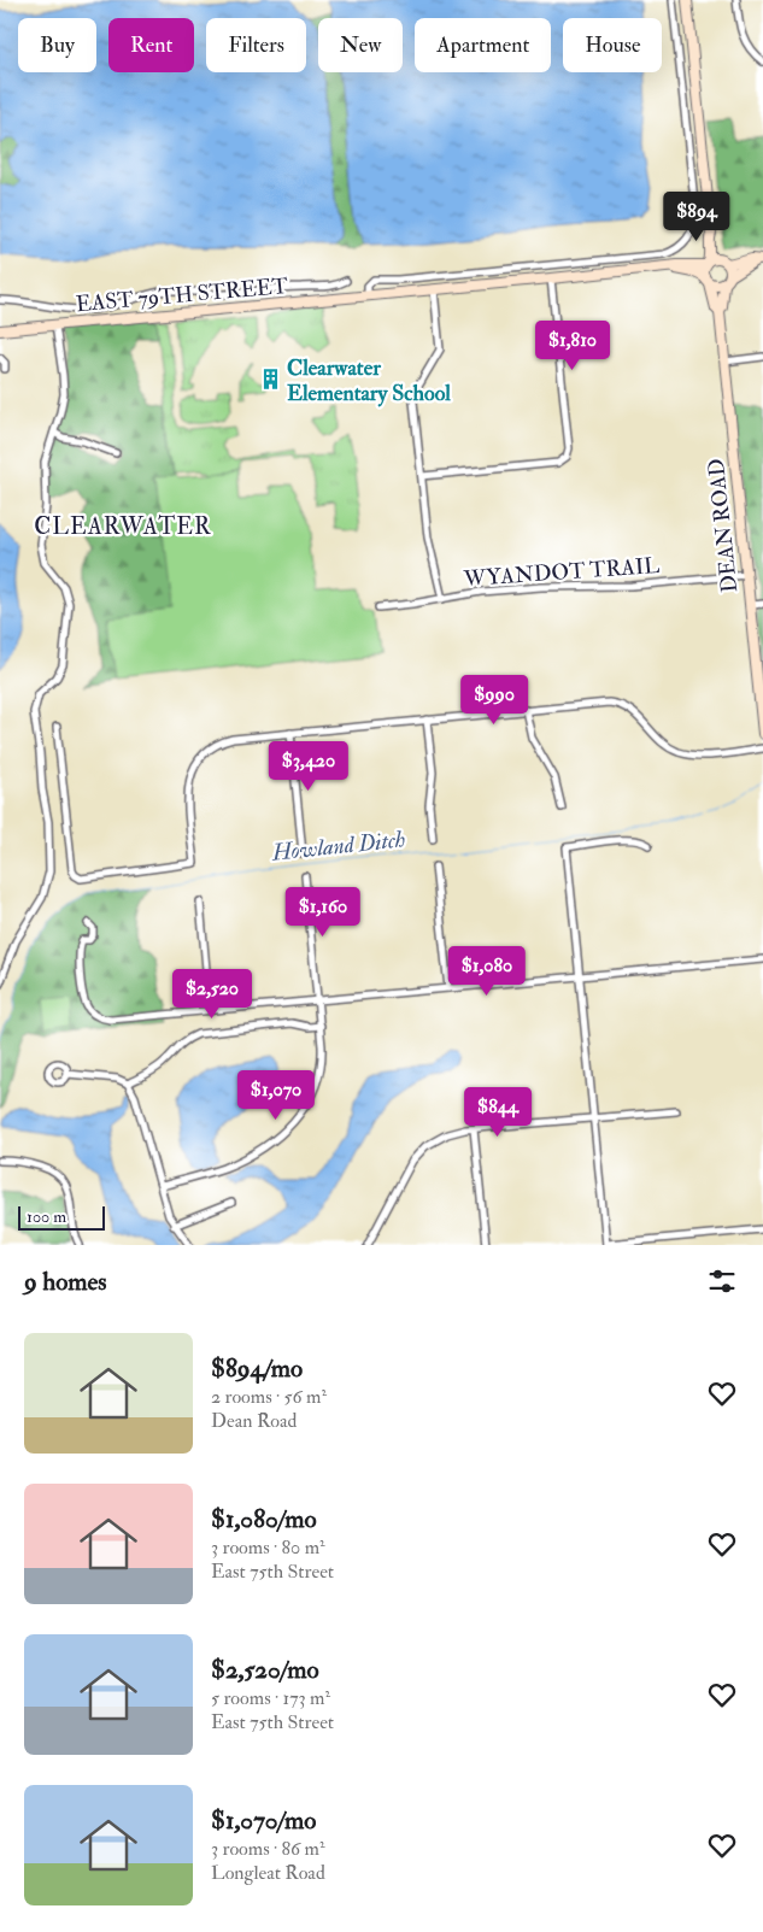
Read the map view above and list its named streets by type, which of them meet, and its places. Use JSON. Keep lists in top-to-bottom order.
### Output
{
  "streets": {
    "street": ["EAST 79TH STREET", "DEAN ROAD", "WYANDOT TRAIL"]
  },
  "crossings": [
    ["EAST 79TH STREET", "DEAN ROAD"],
    ["DEAN ROAD", "WYANDOT TRAIL"]
  ],
  "districts": ["CLEARWATER"],
  "water": ["Howland Ditch"],
  "places": {
    "building": ["Clearwater Elementary School"]
  },
  "scale_bar": "100 m",
  "page": {
    "chip": [
      "Buy",
      "Rent",
      "Filters",
      "New",
      "Apartment",
      "House"
    ],
    "price": [
      "$894",
      "$1,810",
      "$990",
      "$3,420",
      "$1,160",
      "$1,080",
      "$2,520",
      "$1,070",
      "$844"
    ],
    "scale": "100 m",
    "heading": "9 homes",
    "list": [
      {
        "name": "$894/mo",
        "note": "2 rooms · 56 m² · Dean Road"
      },
      {
        "name": "$1,080/mo",
        "note": "3 rooms · 80 m² · East 75th Street"
      },
      {
        "name": "$2,520/mo",
        "note": "5 rooms · 173 m² · East 75th Street"
      },
      {
        "name": "$1,070/mo",
        "note": "3 rooms · 86 m² · Longleat Road"
      }
    ]
  }
}
